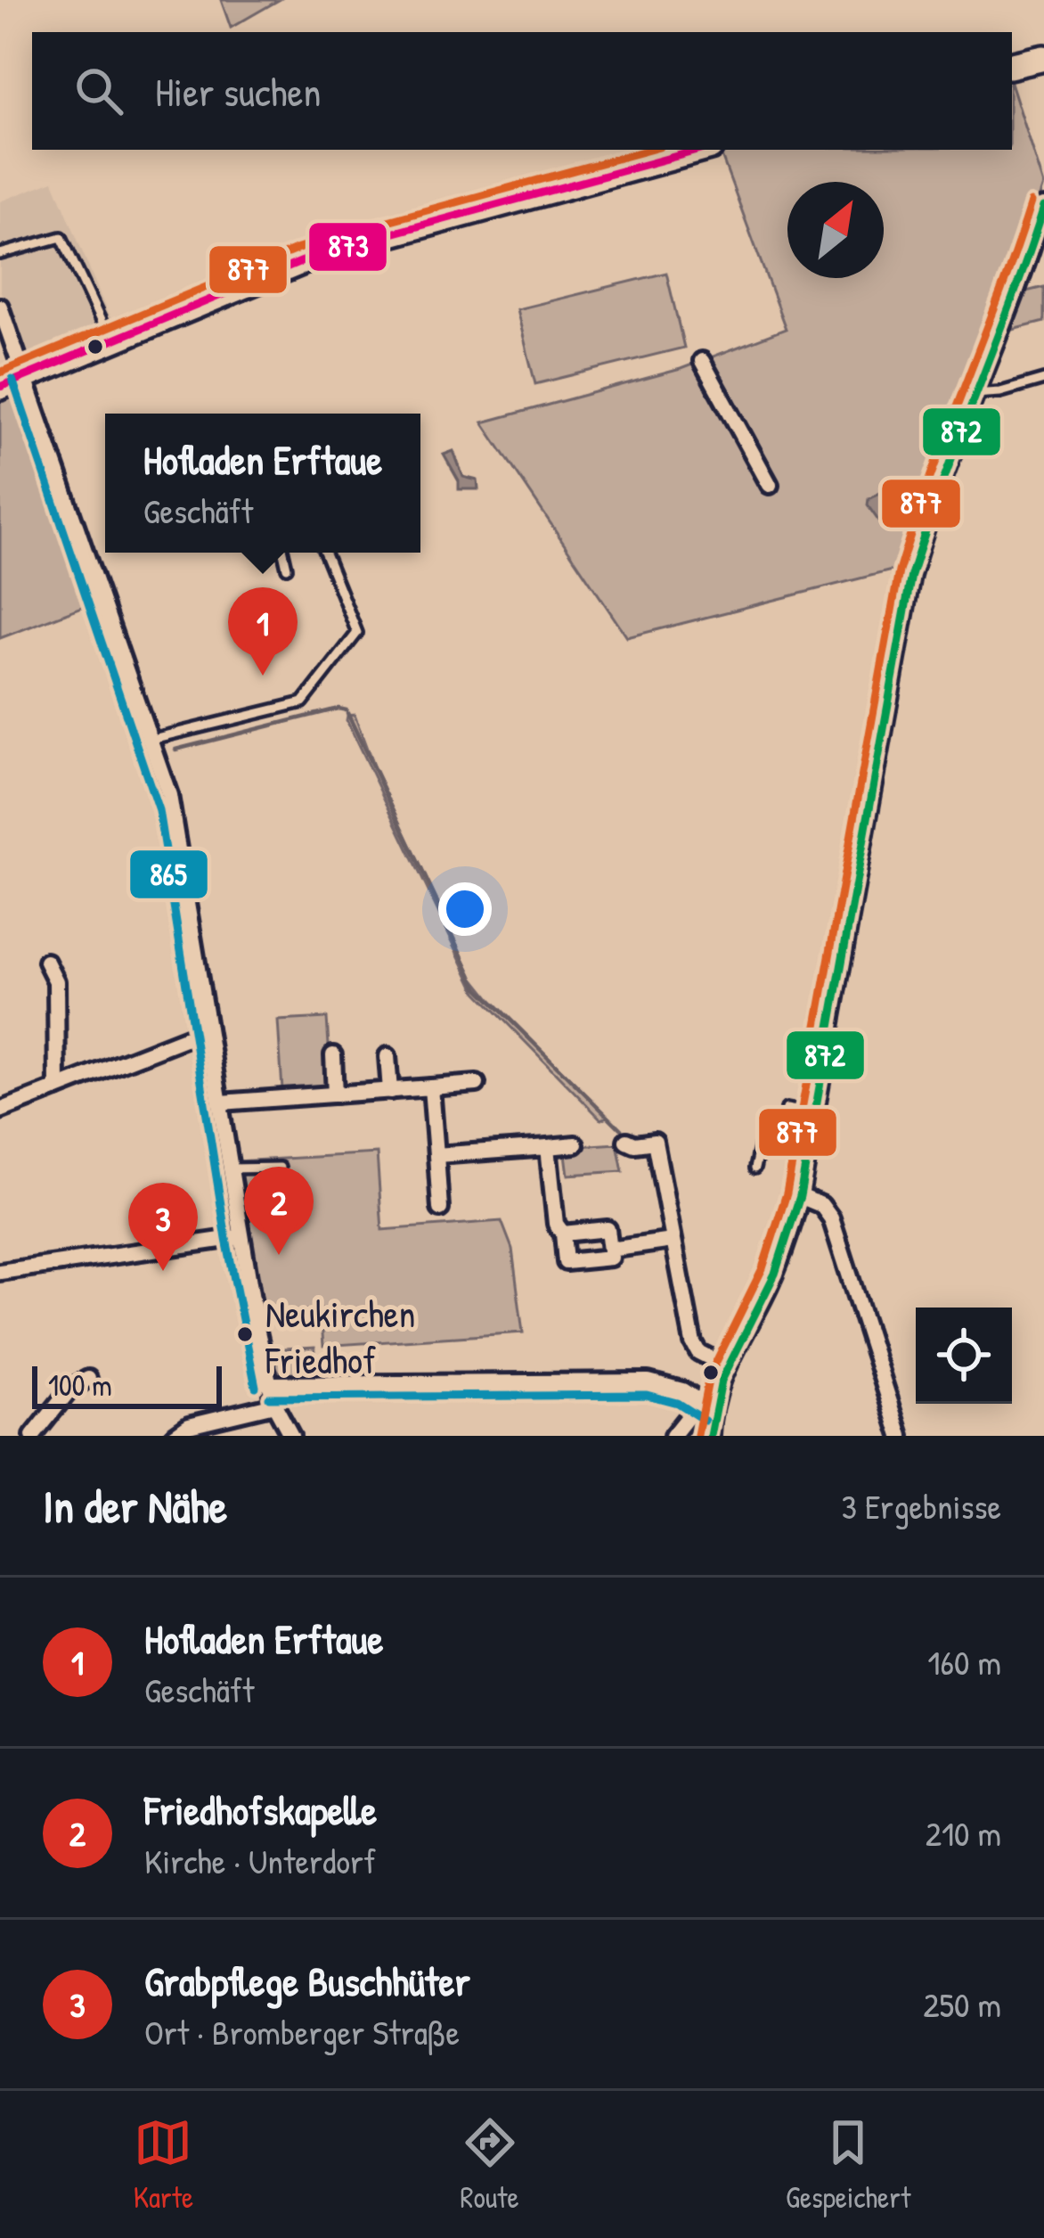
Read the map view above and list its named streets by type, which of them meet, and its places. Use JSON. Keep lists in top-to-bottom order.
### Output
{
  "places": ["Neukirchen Friedhof"],
  "lines": [
    "transit line 873",
    "transit line 877",
    "transit line 872",
    "transit line 865"
  ],
  "scale_bar": "100 m",
  "north": "top right",
  "page": {
    "search": "Hier suchen",
    "popup": ["Hofladen Erftaue", "Geschäft"],
    "pins": ["1", "2", "3"],
    "scale": "100 m",
    "heading": ["In der Nähe", "3 Ergebnisse"],
    "list": [
      {
        "mark": "1",
        "name": "Hofladen Erftaue",
        "note": "Geschäft",
        "value": "160 m"
      },
      {
        "mark": "2",
        "name": "Friedhofskapelle",
        "note": "Kirche · Unterdorf",
        "value": "210 m"
      },
      {
        "mark": "3",
        "name": "Grabpflege Buschhüter",
        "note": "Ort · Bromberger Straße",
        "value": "250 m"
      }
    ],
    "nav": ["Karte", "Route", "Gespeichert"]
  }
}
